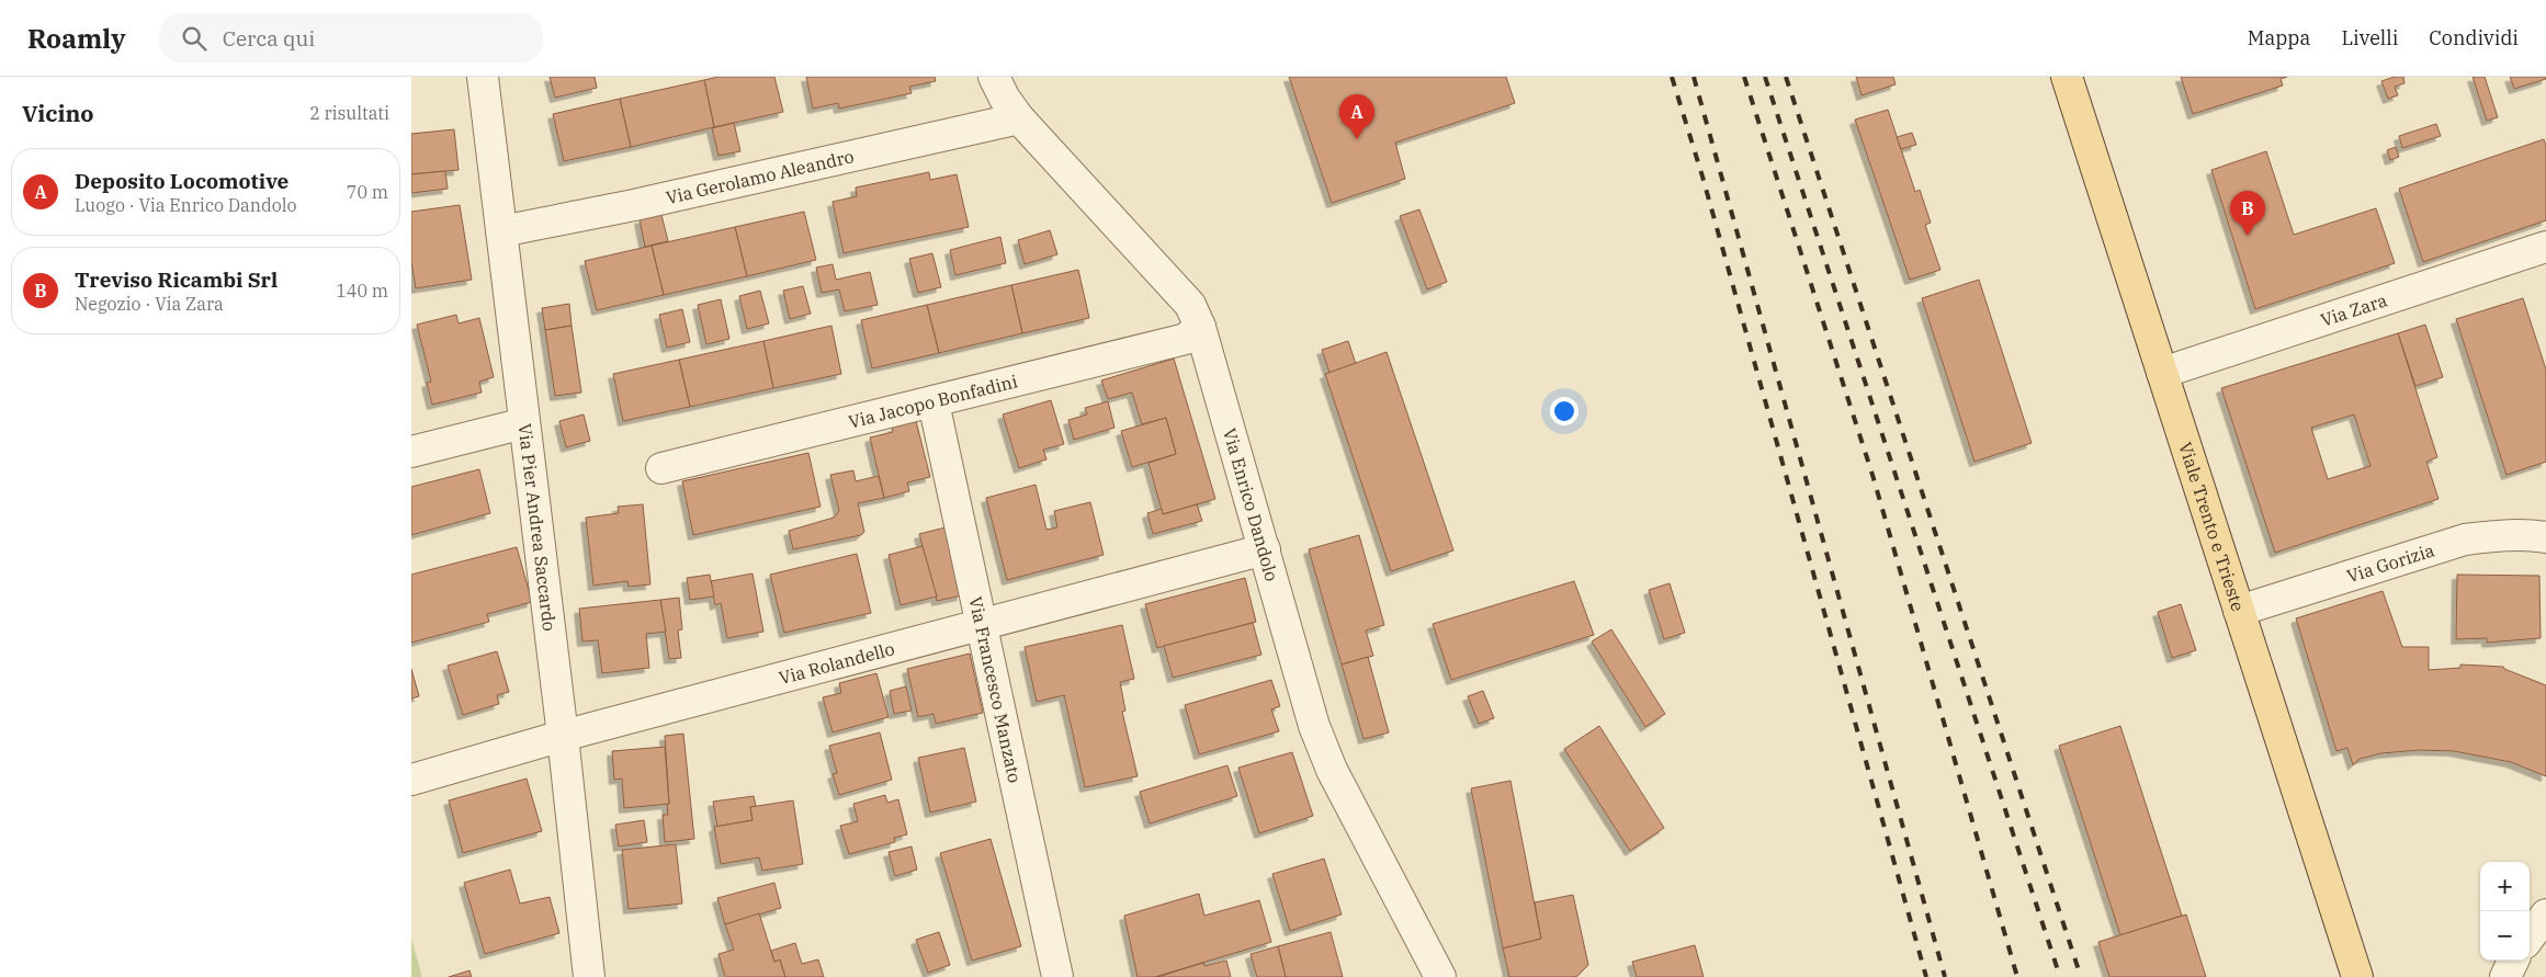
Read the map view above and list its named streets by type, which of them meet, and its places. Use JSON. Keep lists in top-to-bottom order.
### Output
{
  "streets": {
    "main road": ["Viale Trento e Trieste"],
    "street": [
      "Via Gerolamo Aleandro",
      "Via Zara",
      "Via Jacopo Bonfadini",
      "Via Enrico Dandolo",
      "Via Pier Andrea Saccardo",
      "Via Gorizia",
      "Via Rolandello",
      "Via Francesco Manzato"
    ]
  },
  "crossings": [
    ["Via Gerolamo Aleandro", "Via Enrico Dandolo"],
    ["Via Gerolamo Aleandro", "Via Pier Andrea Saccardo"],
    ["Via Zara", "Viale Trento e Trieste"],
    ["Via Jacopo Bonfadini", "Via Enrico Dandolo"],
    ["Via Jacopo Bonfadini", "Via Francesco Manzato"],
    ["Via Enrico Dandolo", "Via Rolandello"],
    ["Via Pier Andrea Saccardo", "Via Rolandello"],
    ["Viale Trento e Trieste", "Via Gorizia"],
    ["Via Rolandello", "Via Francesco Manzato"]
  ],
  "page": {
    "header": "Roamly",
    "search": "Cerca qui",
    "nav": ["Mappa", "Livelli", "Condividi"],
    "heading": ["Vicino", "2 risultati"],
    "pins": ["A", "B"],
    "list": [
      {
        "mark": "A",
        "name": "Deposito Locomotive",
        "note": "Luogo · Via Enrico Dandolo",
        "value": "70 m"
      },
      {
        "mark": "B",
        "name": "Treviso Ricambi Srl",
        "note": "Negozio · Via Zara",
        "value": "140 m"
      }
    ],
    "map_buttons": ["+", "−"]
  }
}
